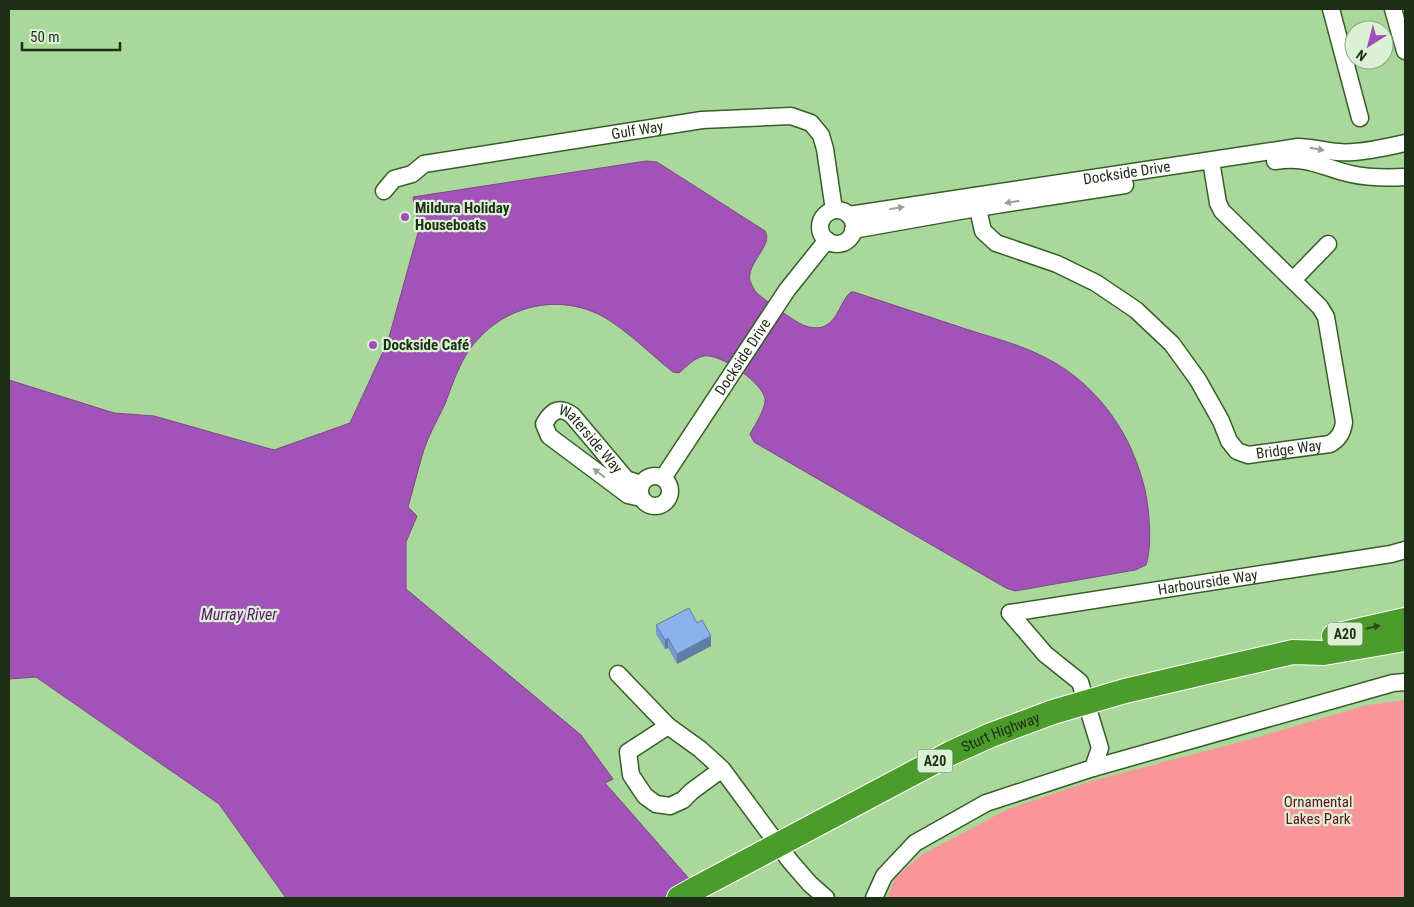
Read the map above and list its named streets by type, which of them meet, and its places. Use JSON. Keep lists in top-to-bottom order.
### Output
{
  "streets": {
    "highway": ["A20", "Sturt Highway"],
    "street": [
      "Gulf Way",
      "Dockside Drive",
      "Waterside Way",
      "Bridge Way",
      "Harbourside Way"
    ]
  },
  "crossings": [
    ["Gulf Way", "Dockside Drive"],
    ["Dockside Drive", "Waterside Way"],
    ["Dockside Drive", "Bridge Way"]
  ],
  "water": ["Murray River"],
  "parks": ["Ornamental Lakes Park"],
  "places": ["Mildura Holiday Houseboats", "Dockside Café"],
  "scale_bar": "50 m",
  "north": "bottom left"
}
